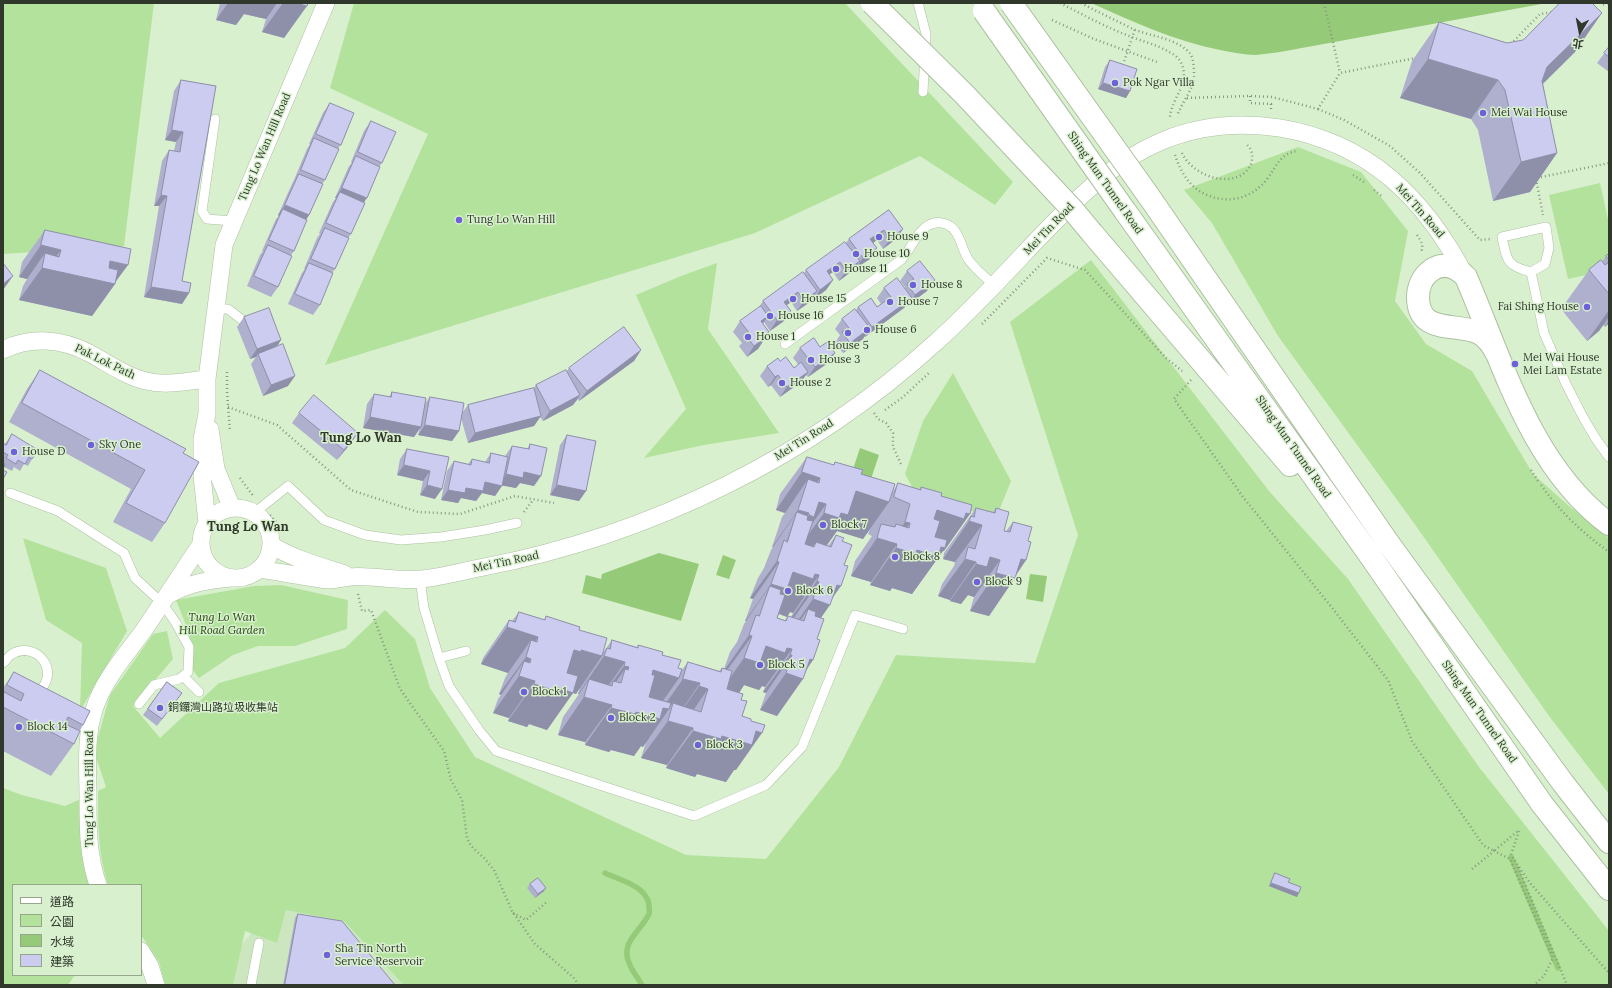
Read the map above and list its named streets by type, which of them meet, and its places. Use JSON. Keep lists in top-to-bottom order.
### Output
{
  "streets": {
    "main road": ["Shing Mun Tunnel Road", "Mei Tin Road"],
    "street": ["Tung Lo Wan Hill Road", "Pak Lok Path"]
  },
  "crossings": [
    ["Tung Lo Wan Hill Road", "Mei Tin Road"],
    ["Tung Lo Wan Hill Road", "Pak Lok Path"]
  ],
  "districts": ["Tung Lo Wan", "Tung Lo Wan"],
  "parks": ["Tung Lo Wan Hill Road Garden"],
  "places": [
    "Pok Ngar Villa",
    "Mei Wai House",
    "Tung Lo Wan Hill",
    "House 9",
    "House 10",
    "House 11",
    "House 8",
    "House 15",
    "House 7",
    "Fai Shing House",
    "House 16",
    "House 6",
    "House 5",
    "House 1",
    "House 3",
    "Mei Wai House Mei Lam Estate",
    "House 2",
    "Sky One",
    "House D",
    "Block 7",
    "Block 8",
    "Block 9",
    "Block 6",
    "Block 5",
    "Block 1",
    "銅鑼灣山路垃圾收集站",
    "Block 2",
    "Block 14",
    "Block 3",
    "Sha Tin North Service Reservoir"
  ],
  "legend": [
    "道路",
    "公園",
    "水域",
    "建築"
  ],
  "north": "bottom"
}
